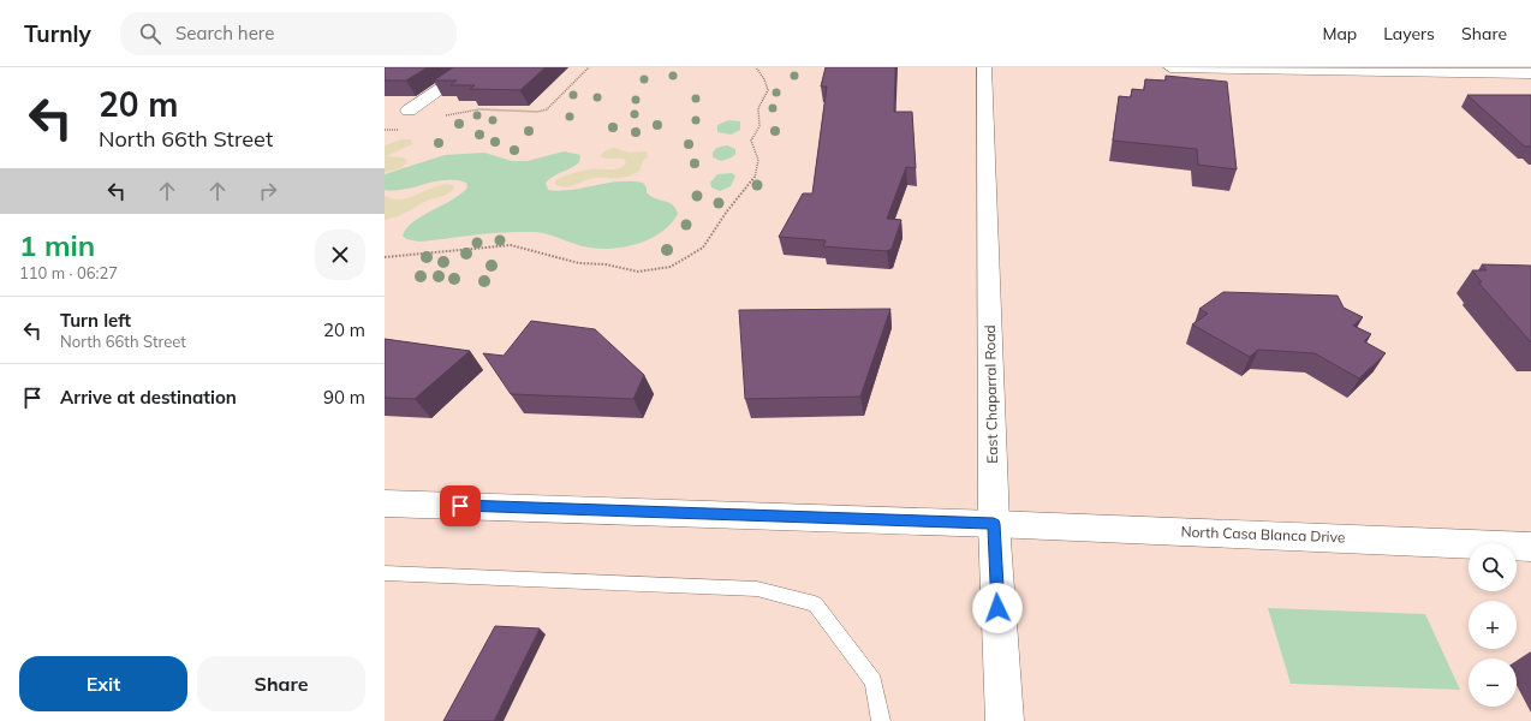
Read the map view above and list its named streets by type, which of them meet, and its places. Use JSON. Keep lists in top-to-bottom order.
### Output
{
  "streets": {
    "street": ["East Chaparral Road", "North Casa Blanca Drive"]
  },
  "crossings": [
    ["East Chaparral Road", "North Casa Blanca Drive"]
  ],
  "page": {
    "header": "Turnly",
    "search": "Search here",
    "nav": ["Map", "Layers", "Share"],
    "turn": ["20 m", "North 66th Street"],
    "heading": ["1 min", "110 m · 06:27"],
    "list": [
      {
        "name": "Turn left",
        "note": "North 66th Street",
        "value": "20 m"
      },
      {
        "name": "Arrive at destination",
        "value": "90 m"
      }
    ],
    "map_buttons": ["+", "−"],
    "buttons": ["Exit", "Share"]
  }
}
